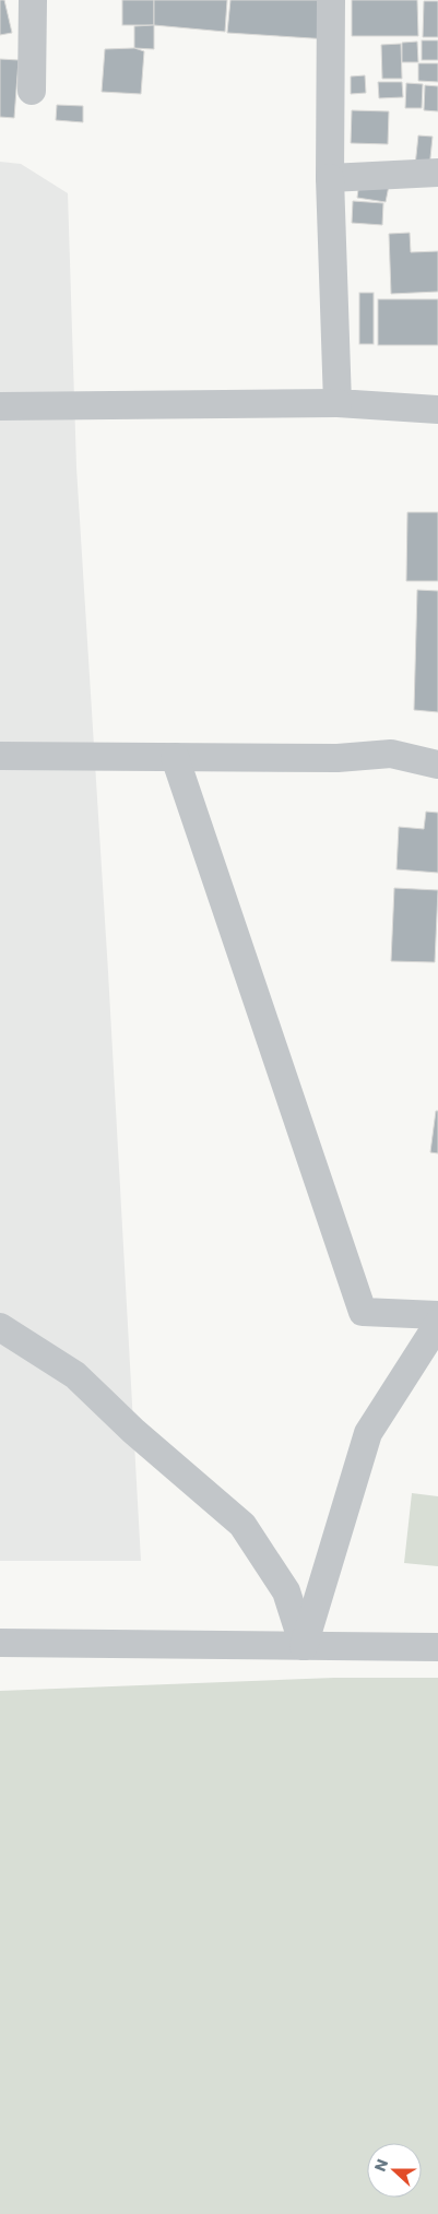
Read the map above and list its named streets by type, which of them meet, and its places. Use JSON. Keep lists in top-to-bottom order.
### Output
{
  "north": "left"
}
